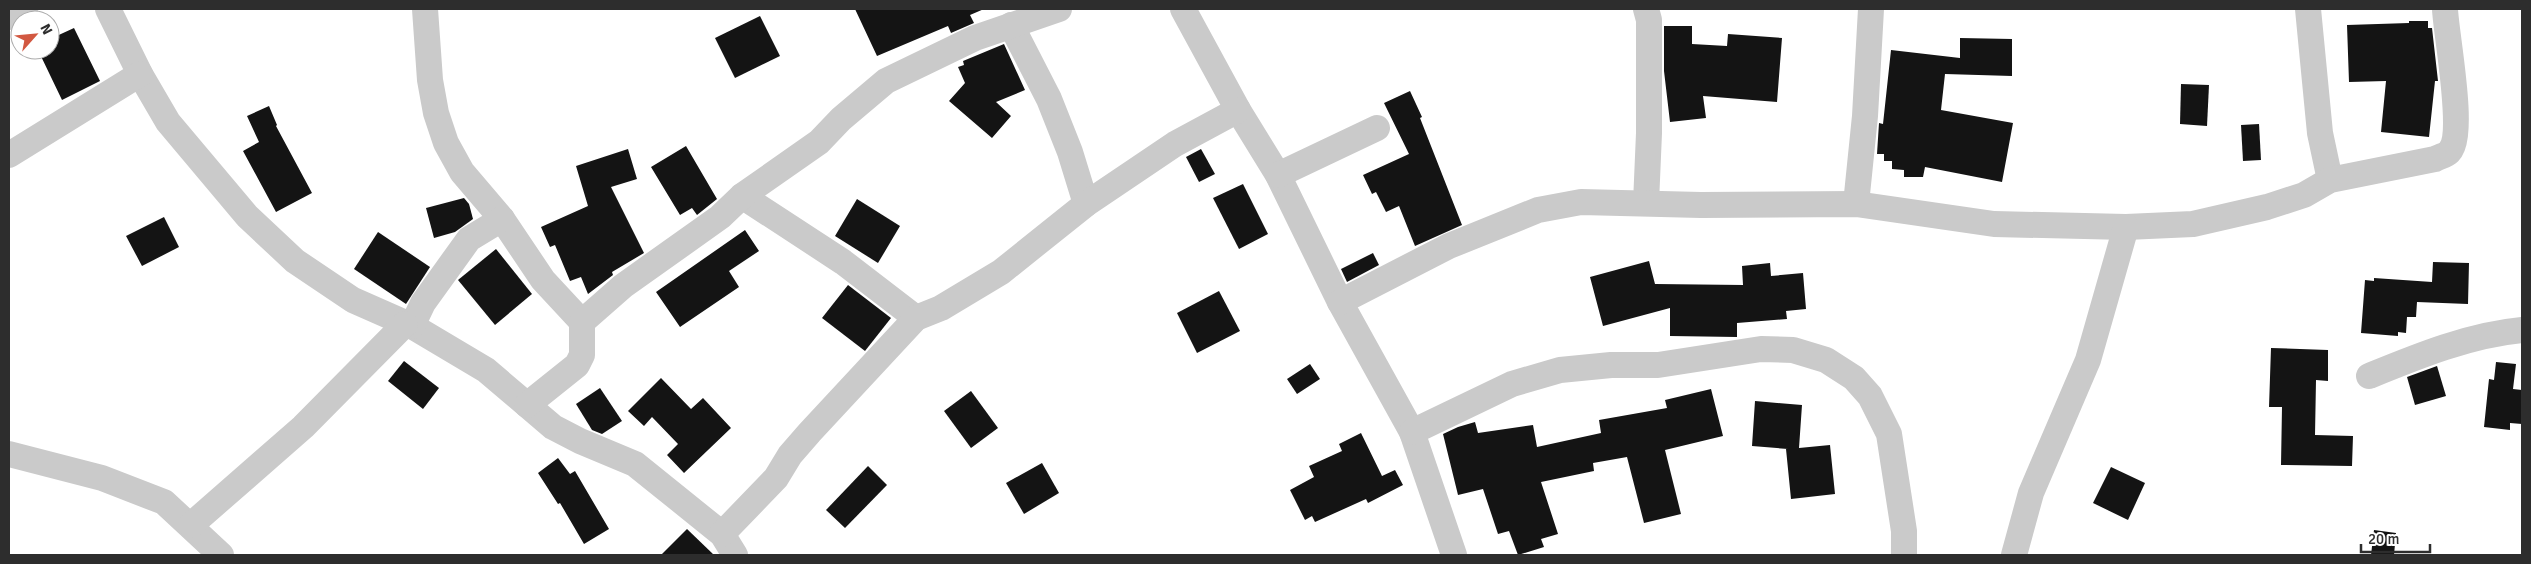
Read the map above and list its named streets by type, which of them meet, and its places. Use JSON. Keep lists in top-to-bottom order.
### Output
{
  "scale_bar": "20 m",
  "north": "top right"
}
